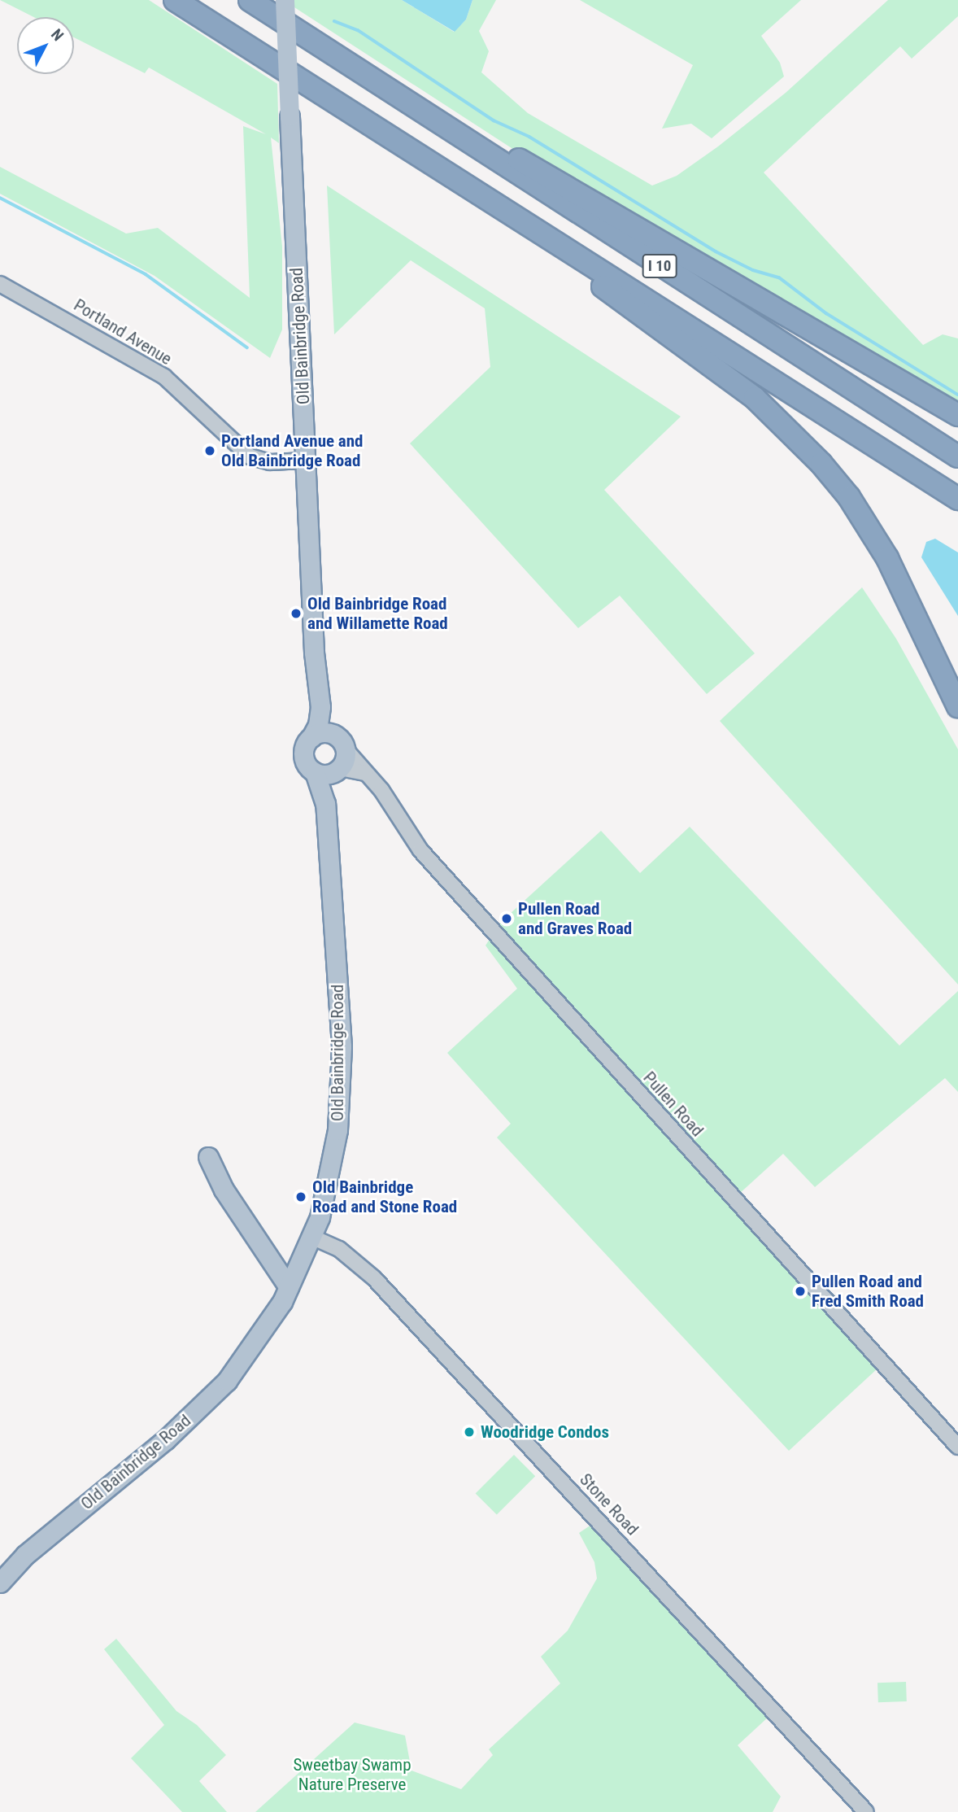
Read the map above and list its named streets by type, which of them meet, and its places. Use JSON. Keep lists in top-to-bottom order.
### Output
{
  "streets": {
    "highway": ["I 10"],
    "main road": ["Old Bainbridge Road"],
    "street": ["Portland Avenue", "Pullen Road", "Stone Road"]
  },
  "crossings": [
    ["Portland Avenue", "Old Bainbridge Road"],
    ["Old Bainbridge Road", "Pullen Road"],
    ["Old Bainbridge Road", "Stone Road"]
  ],
  "parks": ["Sweetbay Swamp Nature Preserve"],
  "places": [
    "Portland Avenue and Old Bainbridge Road",
    "Old Bainbridge Road and Willamette Road",
    "Pullen Road and Graves Road",
    "Old Bainbridge Road and Stone Road",
    "Pullen Road and Fred Smith Road",
    "Woodridge Condos"
  ],
  "north": "top right"
}
